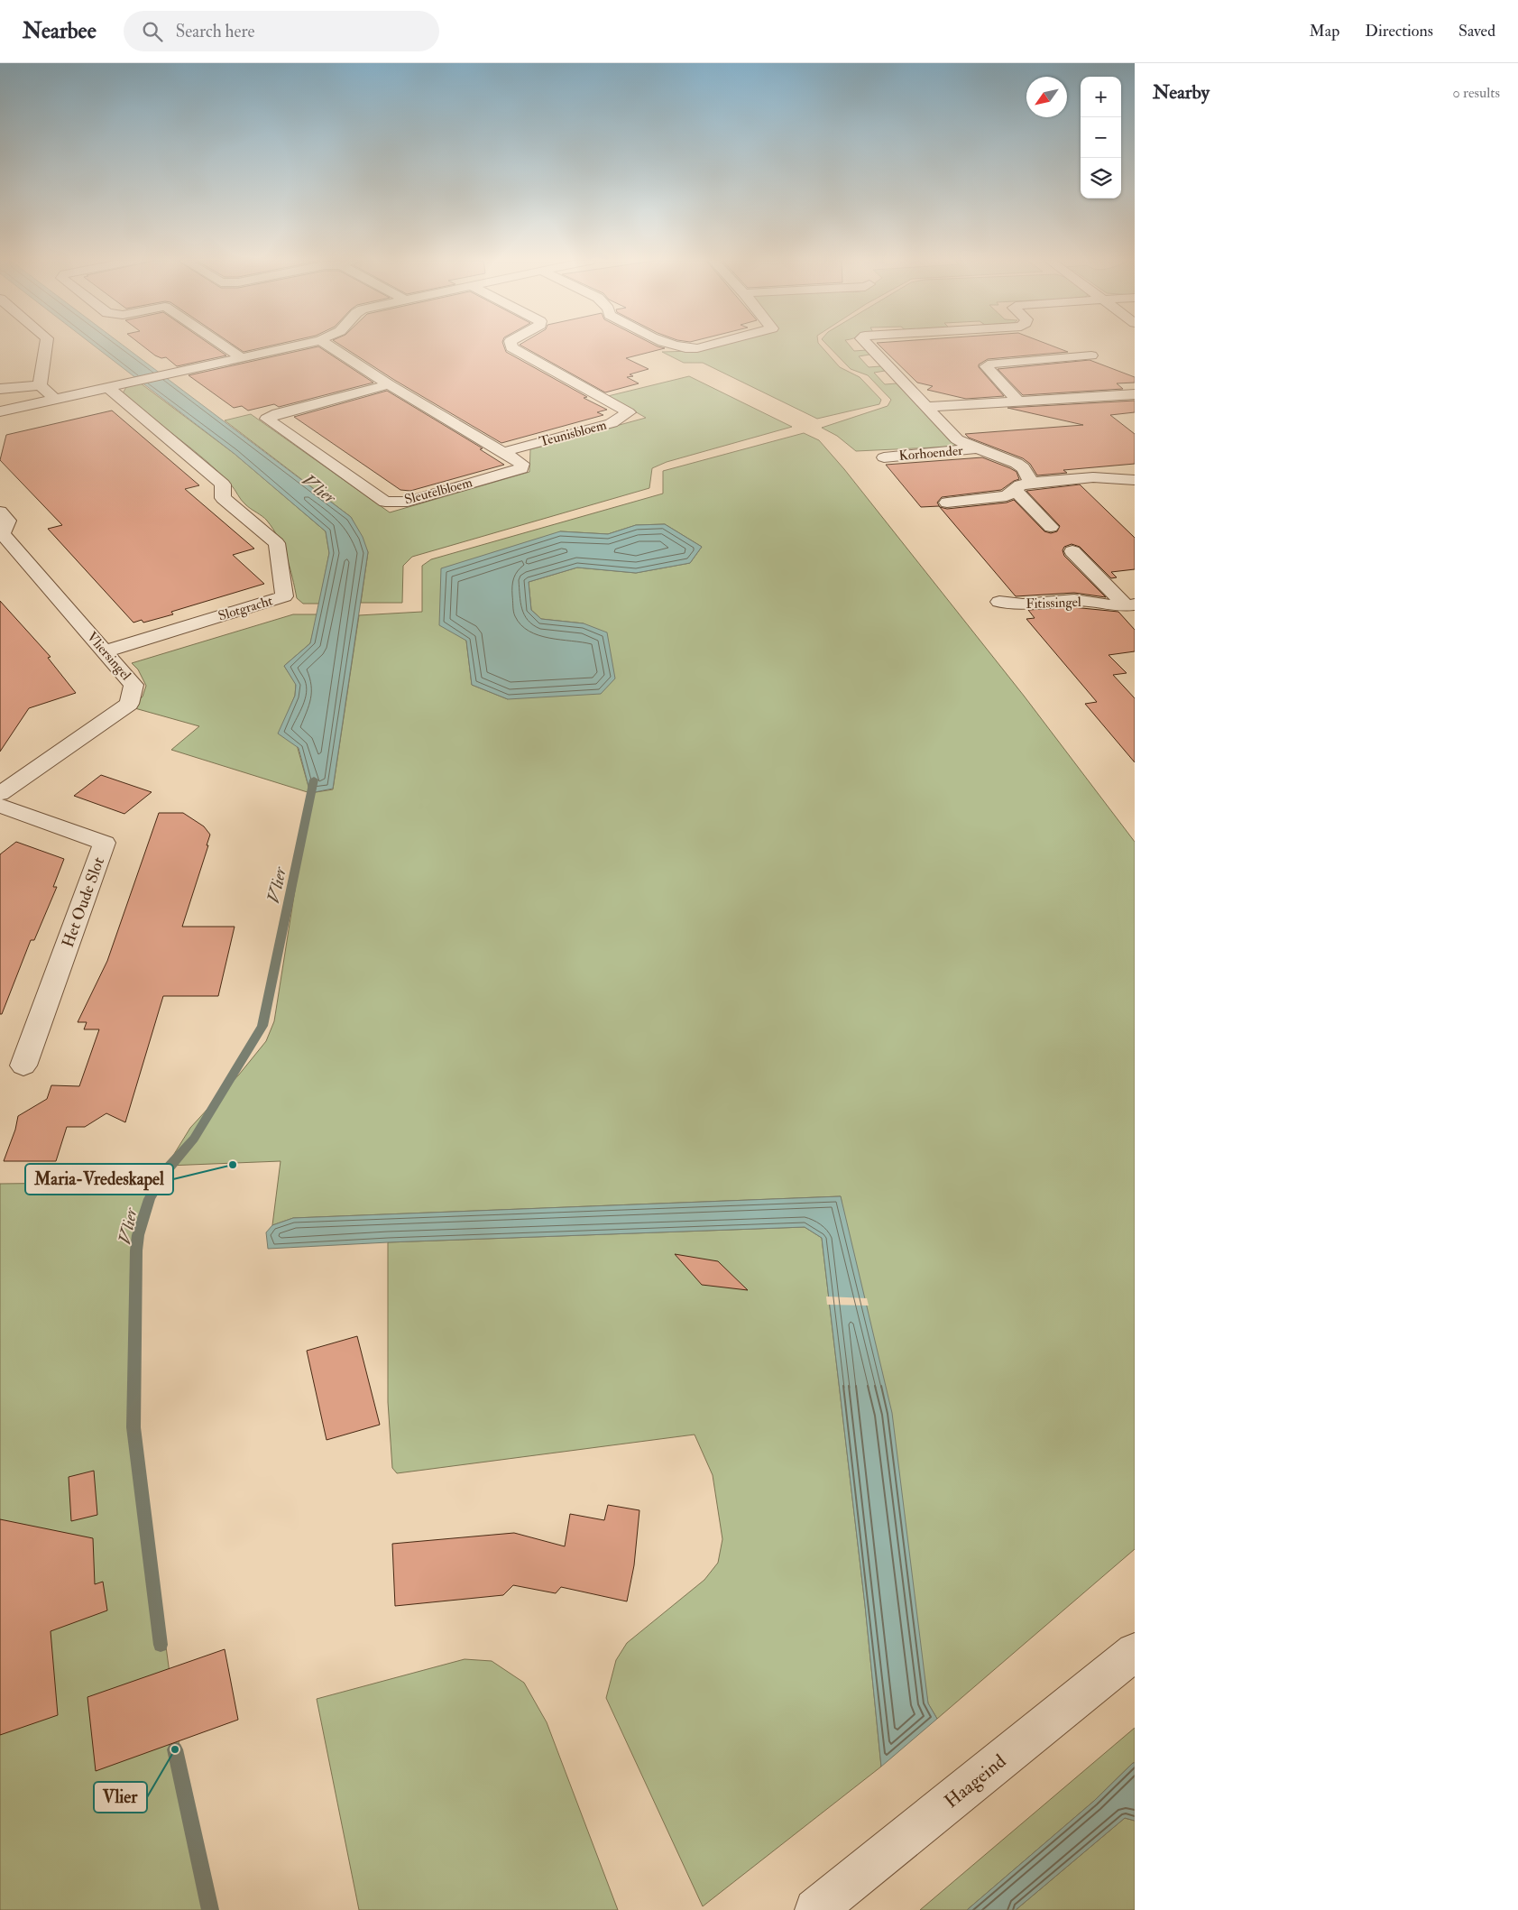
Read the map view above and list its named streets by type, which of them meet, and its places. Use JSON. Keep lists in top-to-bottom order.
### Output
{
  "streets": {
    "street": [
      "Teunisbloem",
      "Korhoender",
      "Sleutelbloem",
      "Fitissingel",
      "Slotgracht",
      "Vliersingel",
      "Het Oude Slot",
      "Haageind"
    ]
  },
  "crossings": [
    ["Teunisbloem", "Sleutelbloem"],
    ["Slotgracht", "Vliersingel"]
  ],
  "water": ["Vlier"],
  "places": ["Maria-Vredeskapel", "Vlier"],
  "north": "bottom left",
  "page": {
    "header": "Nearbee",
    "search": "Search here",
    "nav": ["Map", "Directions", "Saved"],
    "heading": ["Nearby", "0 results"],
    "map_buttons": ["+", "−"]
  }
}
